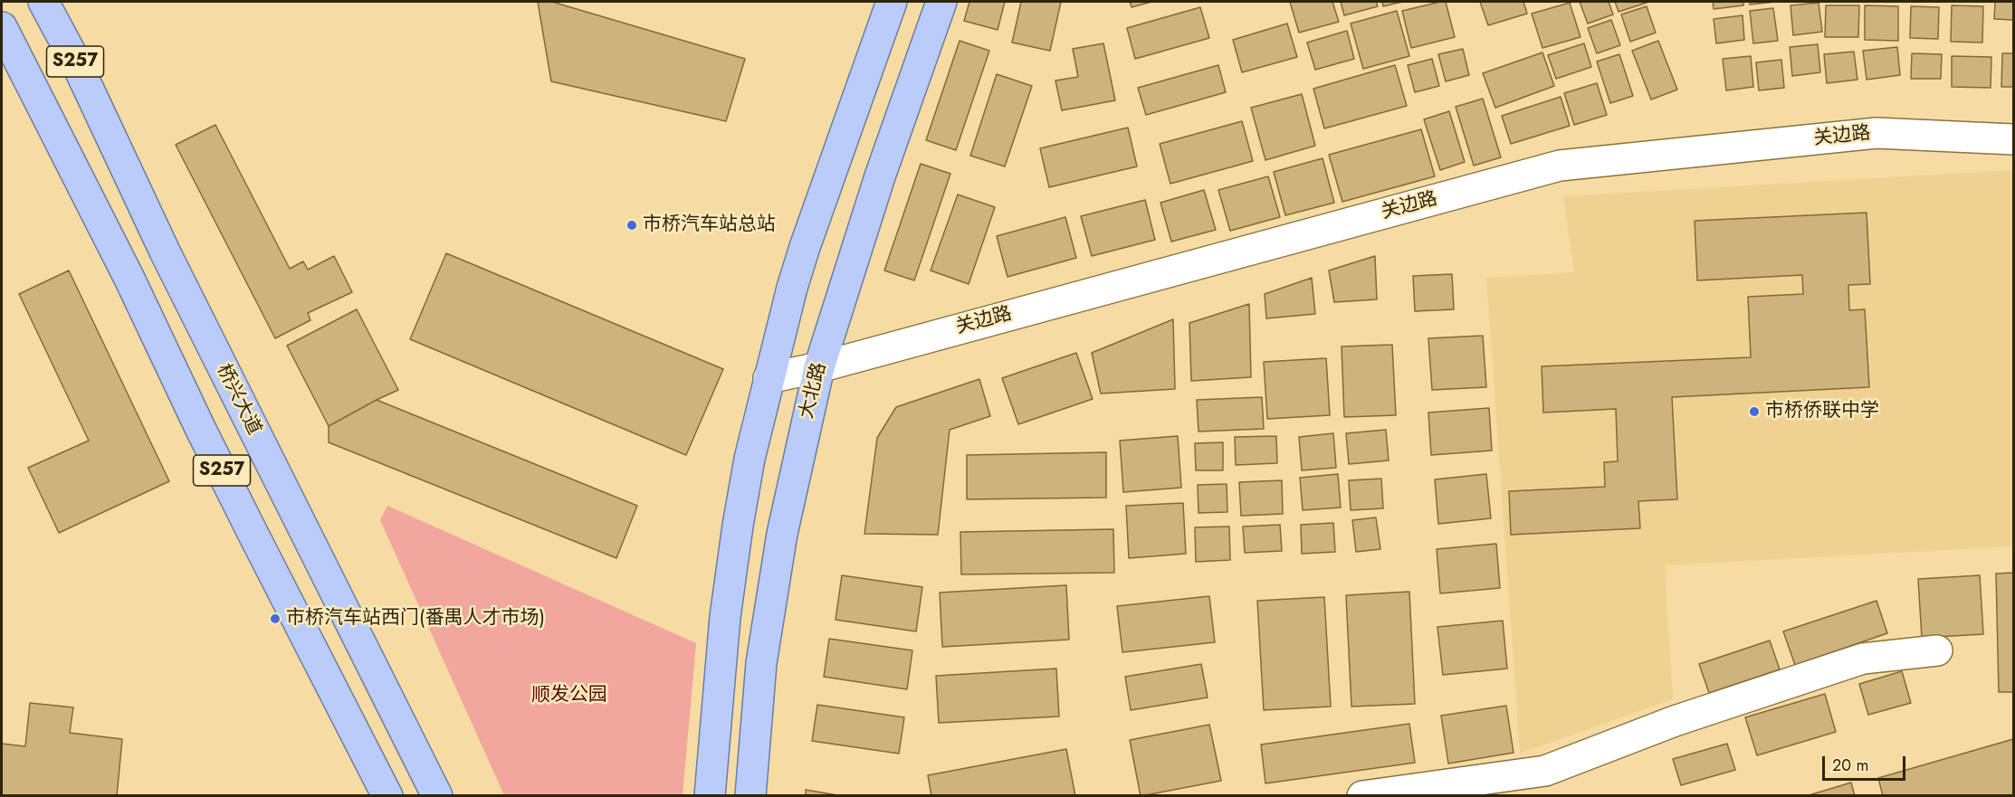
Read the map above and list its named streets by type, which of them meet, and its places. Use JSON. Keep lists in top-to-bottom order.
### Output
{
  "streets": {
    "main road": ["S257", "大北路", "桥兴大道"],
    "street": ["关边路"]
  },
  "crossings": [
    ["关边路", "大北路"]
  ],
  "parks": ["顺发公园"],
  "places": ["市桥汽车站总站", "市桥侨联中学", "市桥汽车站西门(番禺人才市场)"],
  "scale_bar": "20 m"
}
